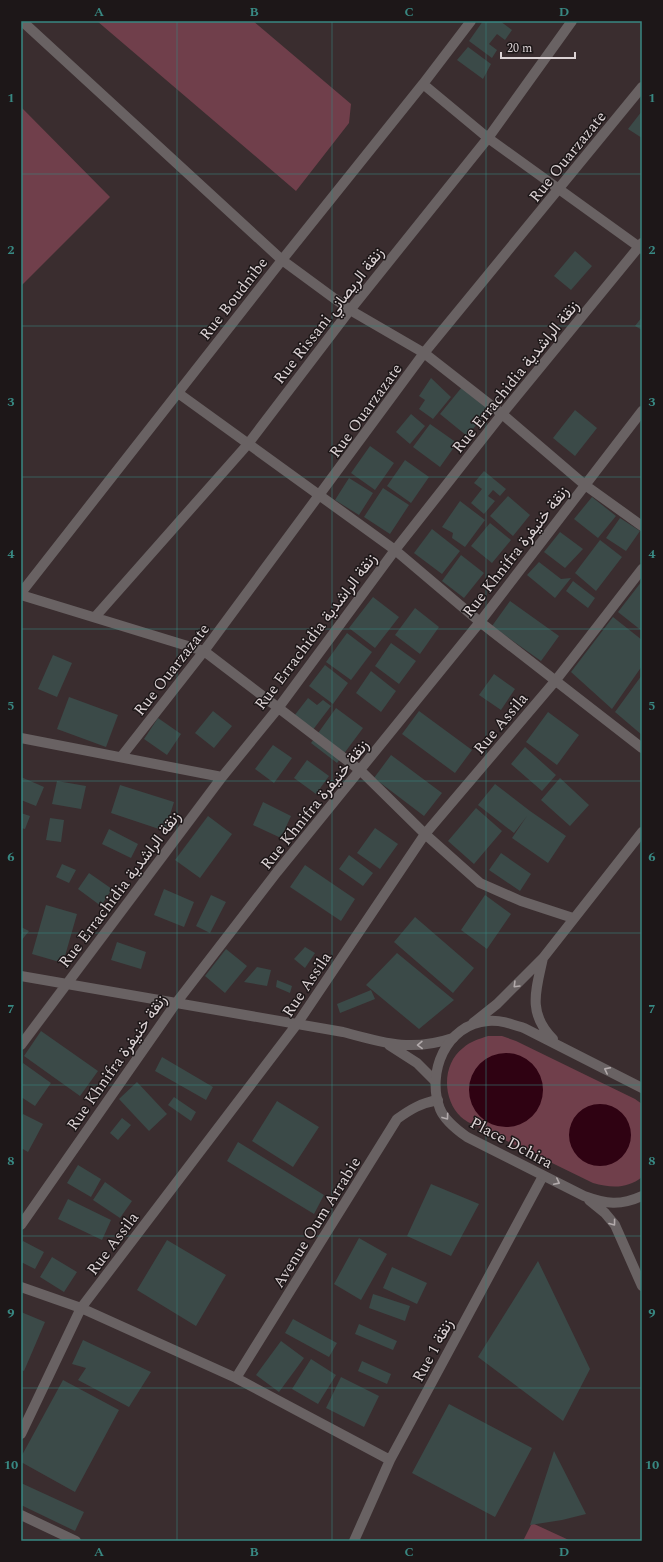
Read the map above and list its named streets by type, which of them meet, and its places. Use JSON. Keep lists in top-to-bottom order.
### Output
{
  "streets": {
    "street": [
      "Rue Ouarzazate",
      "Rue Boudnibe",
      "Rue Rissani زنقة الريصاني",
      "Rue Errachidia زنقة الراشدية",
      "Rue Khnifra زنقة خنيفرة",
      "Rue Assila",
      "Place Dchira",
      "Avenue Oum Arrabie",
      "Rue 1 زنقة"
    ]
  },
  "crossings": [
    ["Place Dchira", "Avenue Oum Arrabie"],
    ["Place Dchira", "Rue 1 زنقة"]
  ],
  "scale_bar": "20 m",
  "grid": {
    "columns": [
      "A",
      "B",
      "C",
      "D"
    ],
    "rows": [
      "1",
      "2",
      "3",
      "4",
      "5",
      "6",
      "7",
      "8",
      "9",
      "10"
    ]
  }
}
